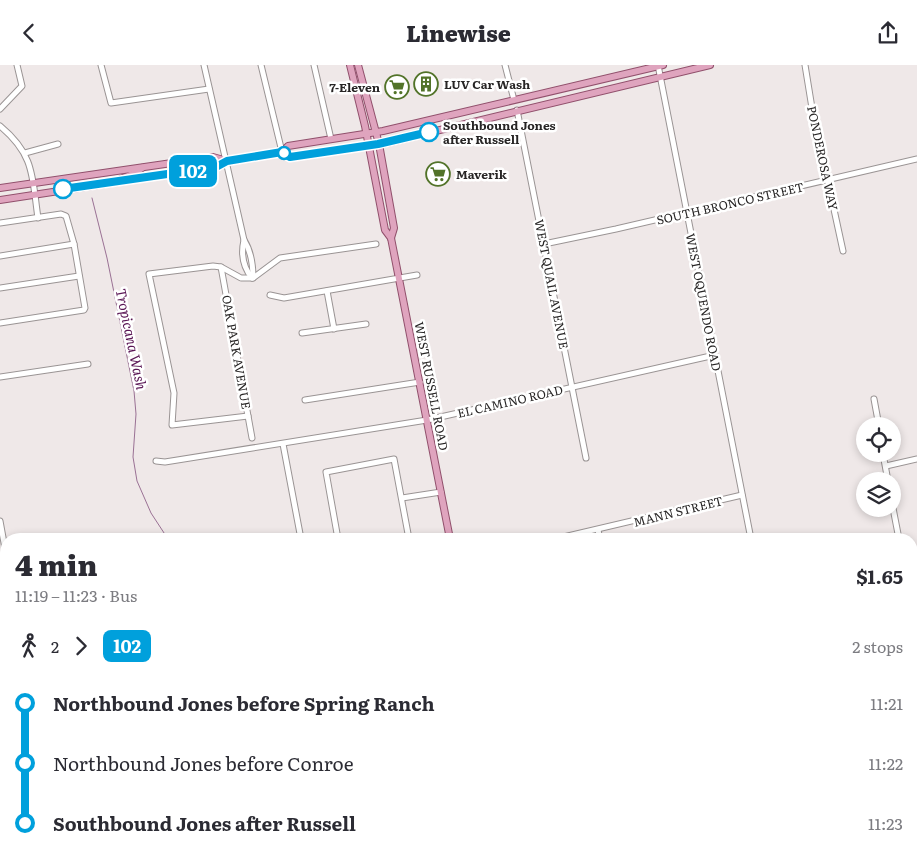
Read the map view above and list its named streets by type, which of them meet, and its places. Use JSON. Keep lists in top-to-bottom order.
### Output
{
  "streets": {
    "main road": ["WEST RUSSELL ROAD"],
    "street": [
      "PONDEROSA WAY",
      "SOUTH BRONCO STREET",
      "WEST QUAIL AVENUE",
      "WEST OQUENDO ROAD",
      "OAK PARK AVENUE",
      "EL CAMINO ROAD",
      "MANN STREET"
    ]
  },
  "crossings": [
    ["PONDEROSA WAY", "SOUTH BRONCO STREET"],
    ["SOUTH BRONCO STREET", "WEST QUAIL AVENUE"],
    ["SOUTH BRONCO STREET", "WEST OQUENDO ROAD"],
    ["WEST QUAIL AVENUE", "EL CAMINO ROAD"],
    ["WEST OQUENDO ROAD", "EL CAMINO ROAD"],
    ["WEST OQUENDO ROAD", "MANN STREET"],
    ["WEST RUSSELL ROAD", "EL CAMINO ROAD"]
  ],
  "water": ["Tropicana Wash"],
  "places": {
    "building": ["LUV Car Wash"],
    "supermarket": ["7-Eleven", "Maverik"],
    "other": ["Southbound Jones after Russell"]
  },
  "lines": ["bus line 102"],
  "page": {
    "header": "Linewise",
    "on_map": "102",
    "heading": ["4 min", "11:19 – 11:23 · Bus", "$1.65"],
    "legs": ["2", "102", "2 stops"],
    "list": [
      {
        "name": "Northbound Jones before Spring Ranch",
        "value": "11:21"
      },
      {
        "name": "Northbound Jones before Conroe",
        "value": "11:22"
      },
      {
        "name": "Southbound Jones after Russell",
        "value": "11:23"
      }
    ]
  }
}
